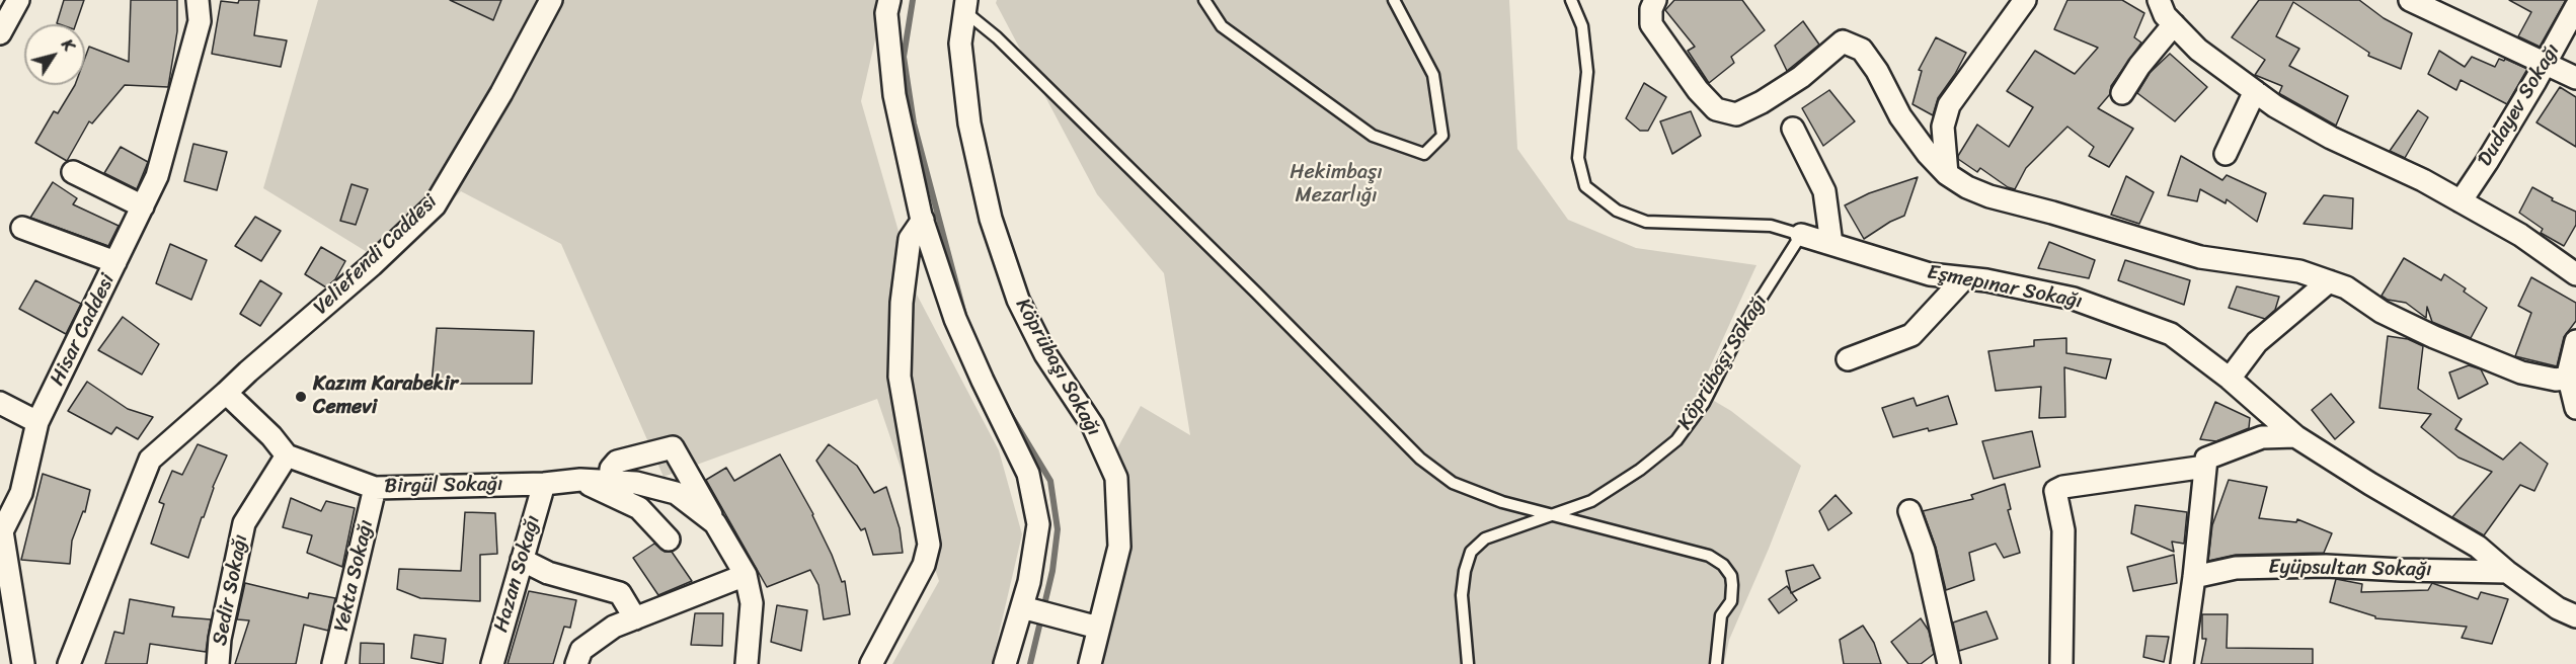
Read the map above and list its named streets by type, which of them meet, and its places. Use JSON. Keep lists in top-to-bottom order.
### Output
{
  "streets": {
    "street": [
      "Dudayev Sokağı",
      "Veliefendi Caddesi",
      "Eşmepınar Sokağı",
      "Hisar Caddesi",
      "Köprübaşı Sokağı",
      "Birgül Sokağı",
      "Eyüpsultan Sokağı",
      "Hazan Sokağı",
      "Yekta Sokağı",
      "Sedir Sokağı"
    ]
  },
  "crossings": [
    ["Eşmepınar Sokağı", "Köprübaşı Sokağı"],
    ["Eşmepınar Sokağı", "Eyüpsultan Sokağı"],
    ["Birgül Sokağı", "Hazan Sokağı"],
    ["Birgül Sokağı", "Yekta Sokağı"],
    ["Birgül Sokağı", "Sedir Sokağı"]
  ],
  "parks": ["Hekimbaşı Mezarlığı"],
  "places": ["Kazım Karabekir Cemevi"],
  "north": "top right"
}
